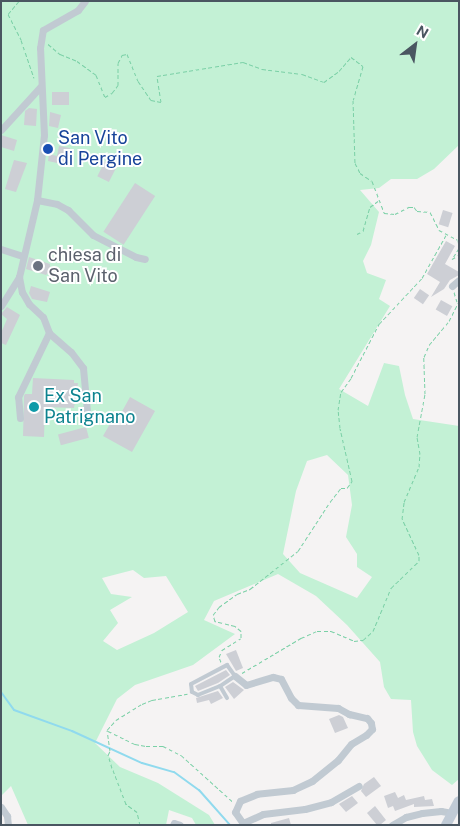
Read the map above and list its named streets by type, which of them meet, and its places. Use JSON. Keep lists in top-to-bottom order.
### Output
{
  "places": ["San Vito di Pergine", "chiesa di San Vito", "Ex San Patrignano"],
  "north": "top right"
}
